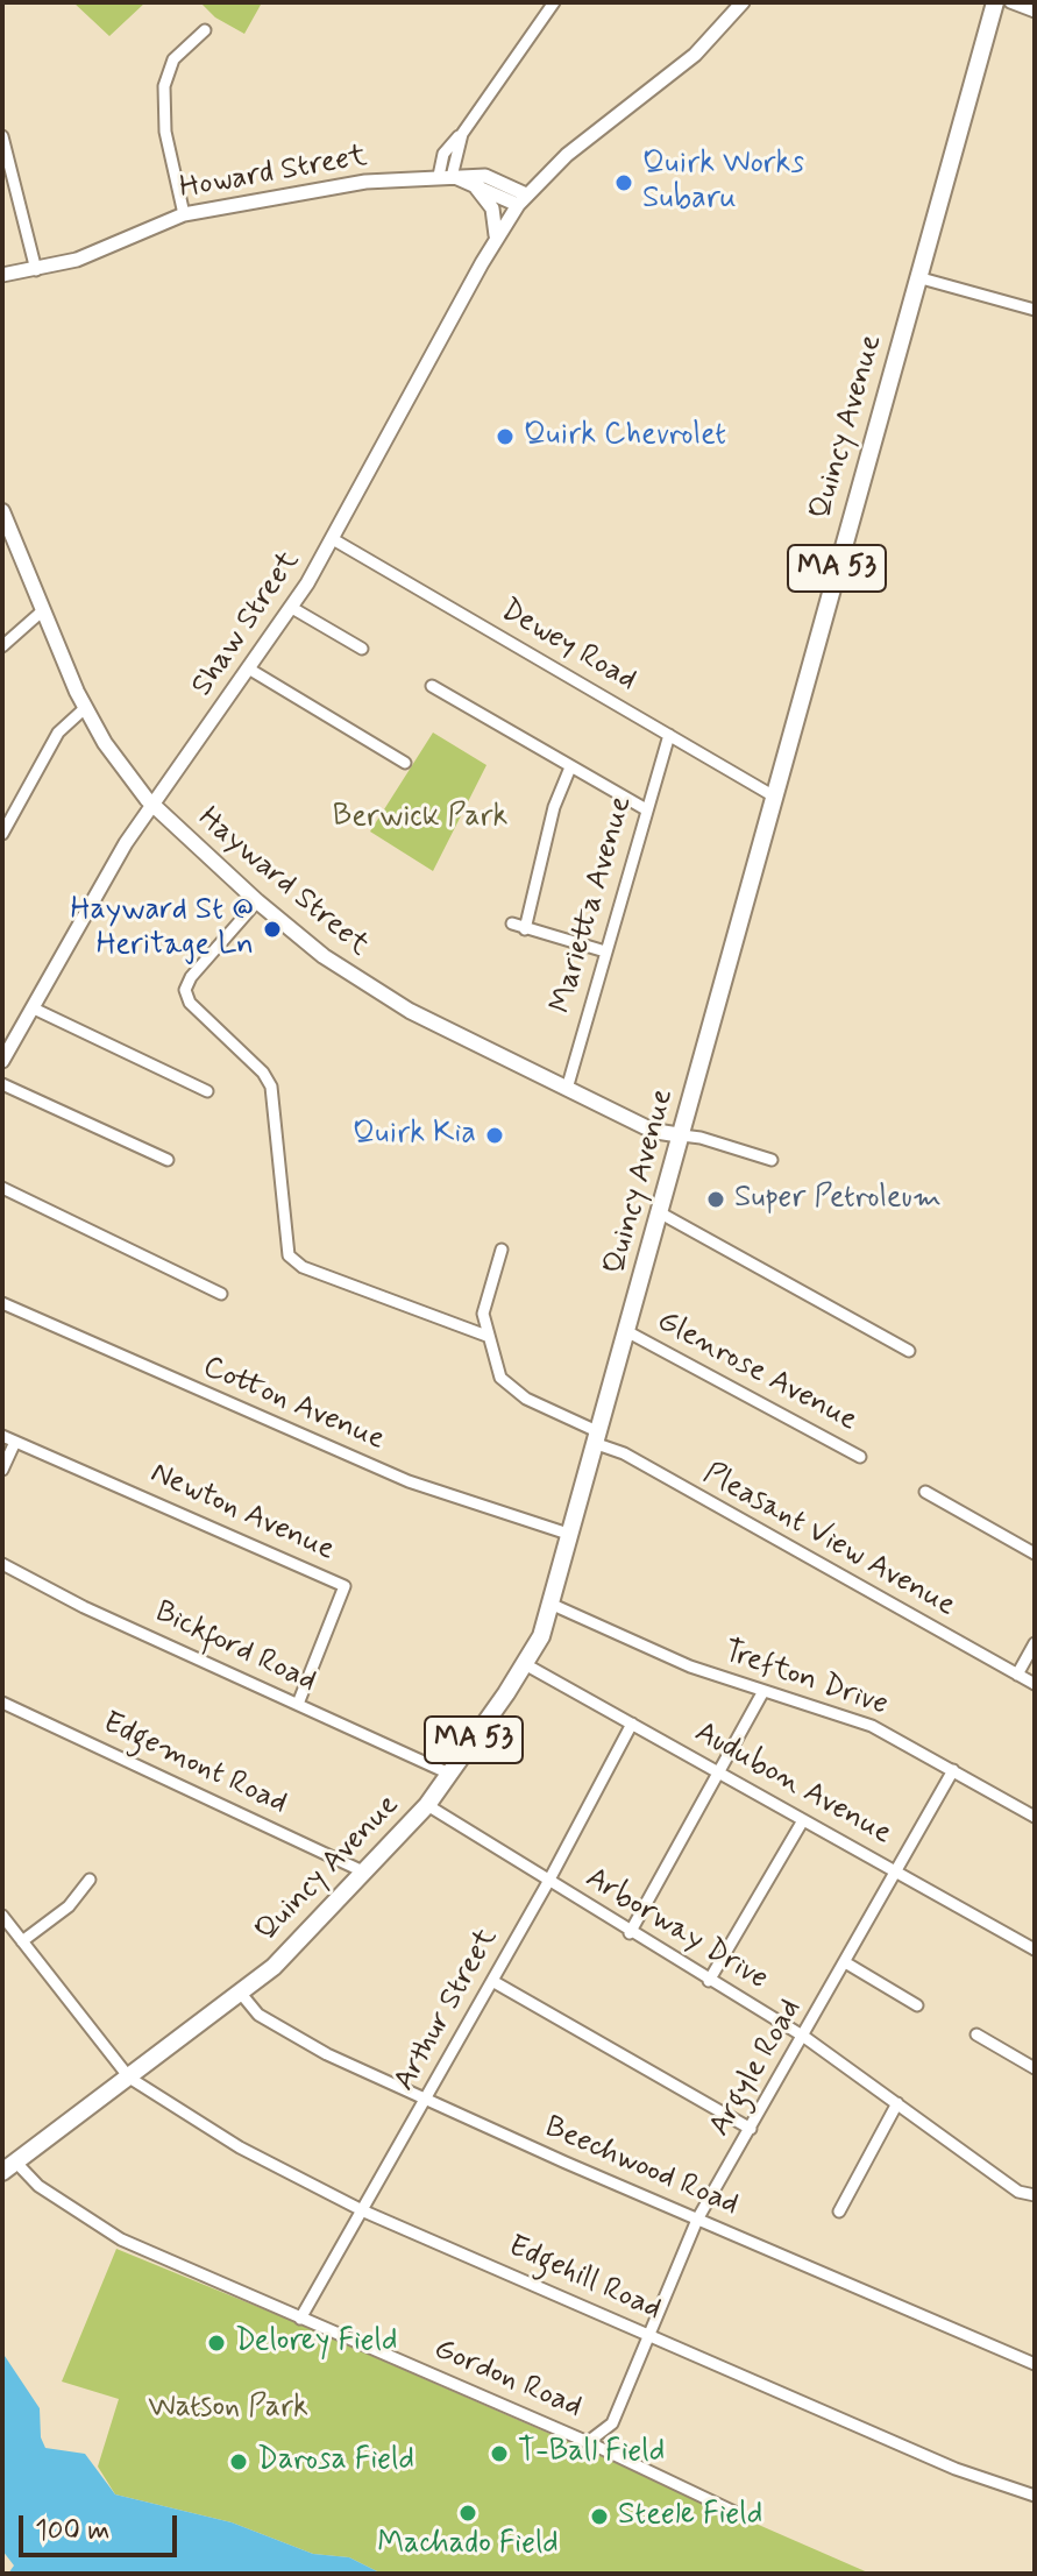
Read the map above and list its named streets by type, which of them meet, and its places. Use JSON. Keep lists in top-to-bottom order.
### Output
{
  "streets": {
    "main road": ["Quincy Avenue", "MA 53", "Hayward Street"],
    "street": [
      "Howard Street",
      "Shaw Street",
      "Dewey Road",
      "Marietta Avenue",
      "Glenrose Avenue",
      "Cotton Avenue",
      "Newton Avenue",
      "Pleasant View Avenue",
      "Bickford Road",
      "Trefton Drive",
      "Edgemont Road",
      "Audubon Avenue",
      "Arborway Drive",
      "Arthur Street",
      "Argyle Road",
      "Beechwood Road",
      "Edgehill Road",
      "Gordon Road"
    ]
  },
  "crossings": [
    ["Howard Street", "Shaw Street"],
    ["Quincy Avenue", "Dewey Road"],
    ["Quincy Avenue", "Hayward Street"],
    ["Quincy Avenue", "Glenrose Avenue"],
    ["Quincy Avenue", "Cotton Avenue"],
    ["Quincy Avenue", "Pleasant View Avenue"],
    ["Quincy Avenue", "Bickford Road"],
    ["Quincy Avenue", "Trefton Drive"],
    ["Quincy Avenue", "Edgemont Road"],
    ["Quincy Avenue", "Audubon Avenue"],
    ["Quincy Avenue", "Arborway Drive"],
    ["Quincy Avenue", "Beechwood Road"],
    ["Quincy Avenue", "Edgehill Road"],
    ["Quincy Avenue", "Gordon Road"],
    ["Shaw Street", "Dewey Road"],
    ["Shaw Street", "Hayward Street"],
    ["Dewey Road", "Marietta Avenue"],
    ["Hayward Street", "Marietta Avenue"],
    ["Newton Avenue", "Bickford Road"],
    ["Trefton Drive", "Argyle Road"],
    ["Audubon Avenue", "Arthur Street"],
    ["Audubon Avenue", "Argyle Road"],
    ["Arborway Drive", "Arthur Street"],
    ["Arborway Drive", "Argyle Road"],
    ["Arthur Street", "Beechwood Road"],
    ["Arthur Street", "Edgehill Road"],
    ["Arthur Street", "Gordon Road"],
    ["Argyle Road", "Beechwood Road"],
    ["Argyle Road", "Edgehill Road"],
    ["Argyle Road", "Gordon Road"]
  ],
  "parks": ["Berwick Park", "Watson Park"],
  "places": [
    "Quirk Works Subaru",
    "Quirk Chevrolet",
    "Hayward St @ Heritage Ln",
    "Quirk Kia",
    "Super Petroleum",
    "Delorey Field",
    "T-Ball Field",
    "Darosa Field",
    "Machado Field",
    "Steele Field"
  ],
  "scale_bar": "100 m"
}
